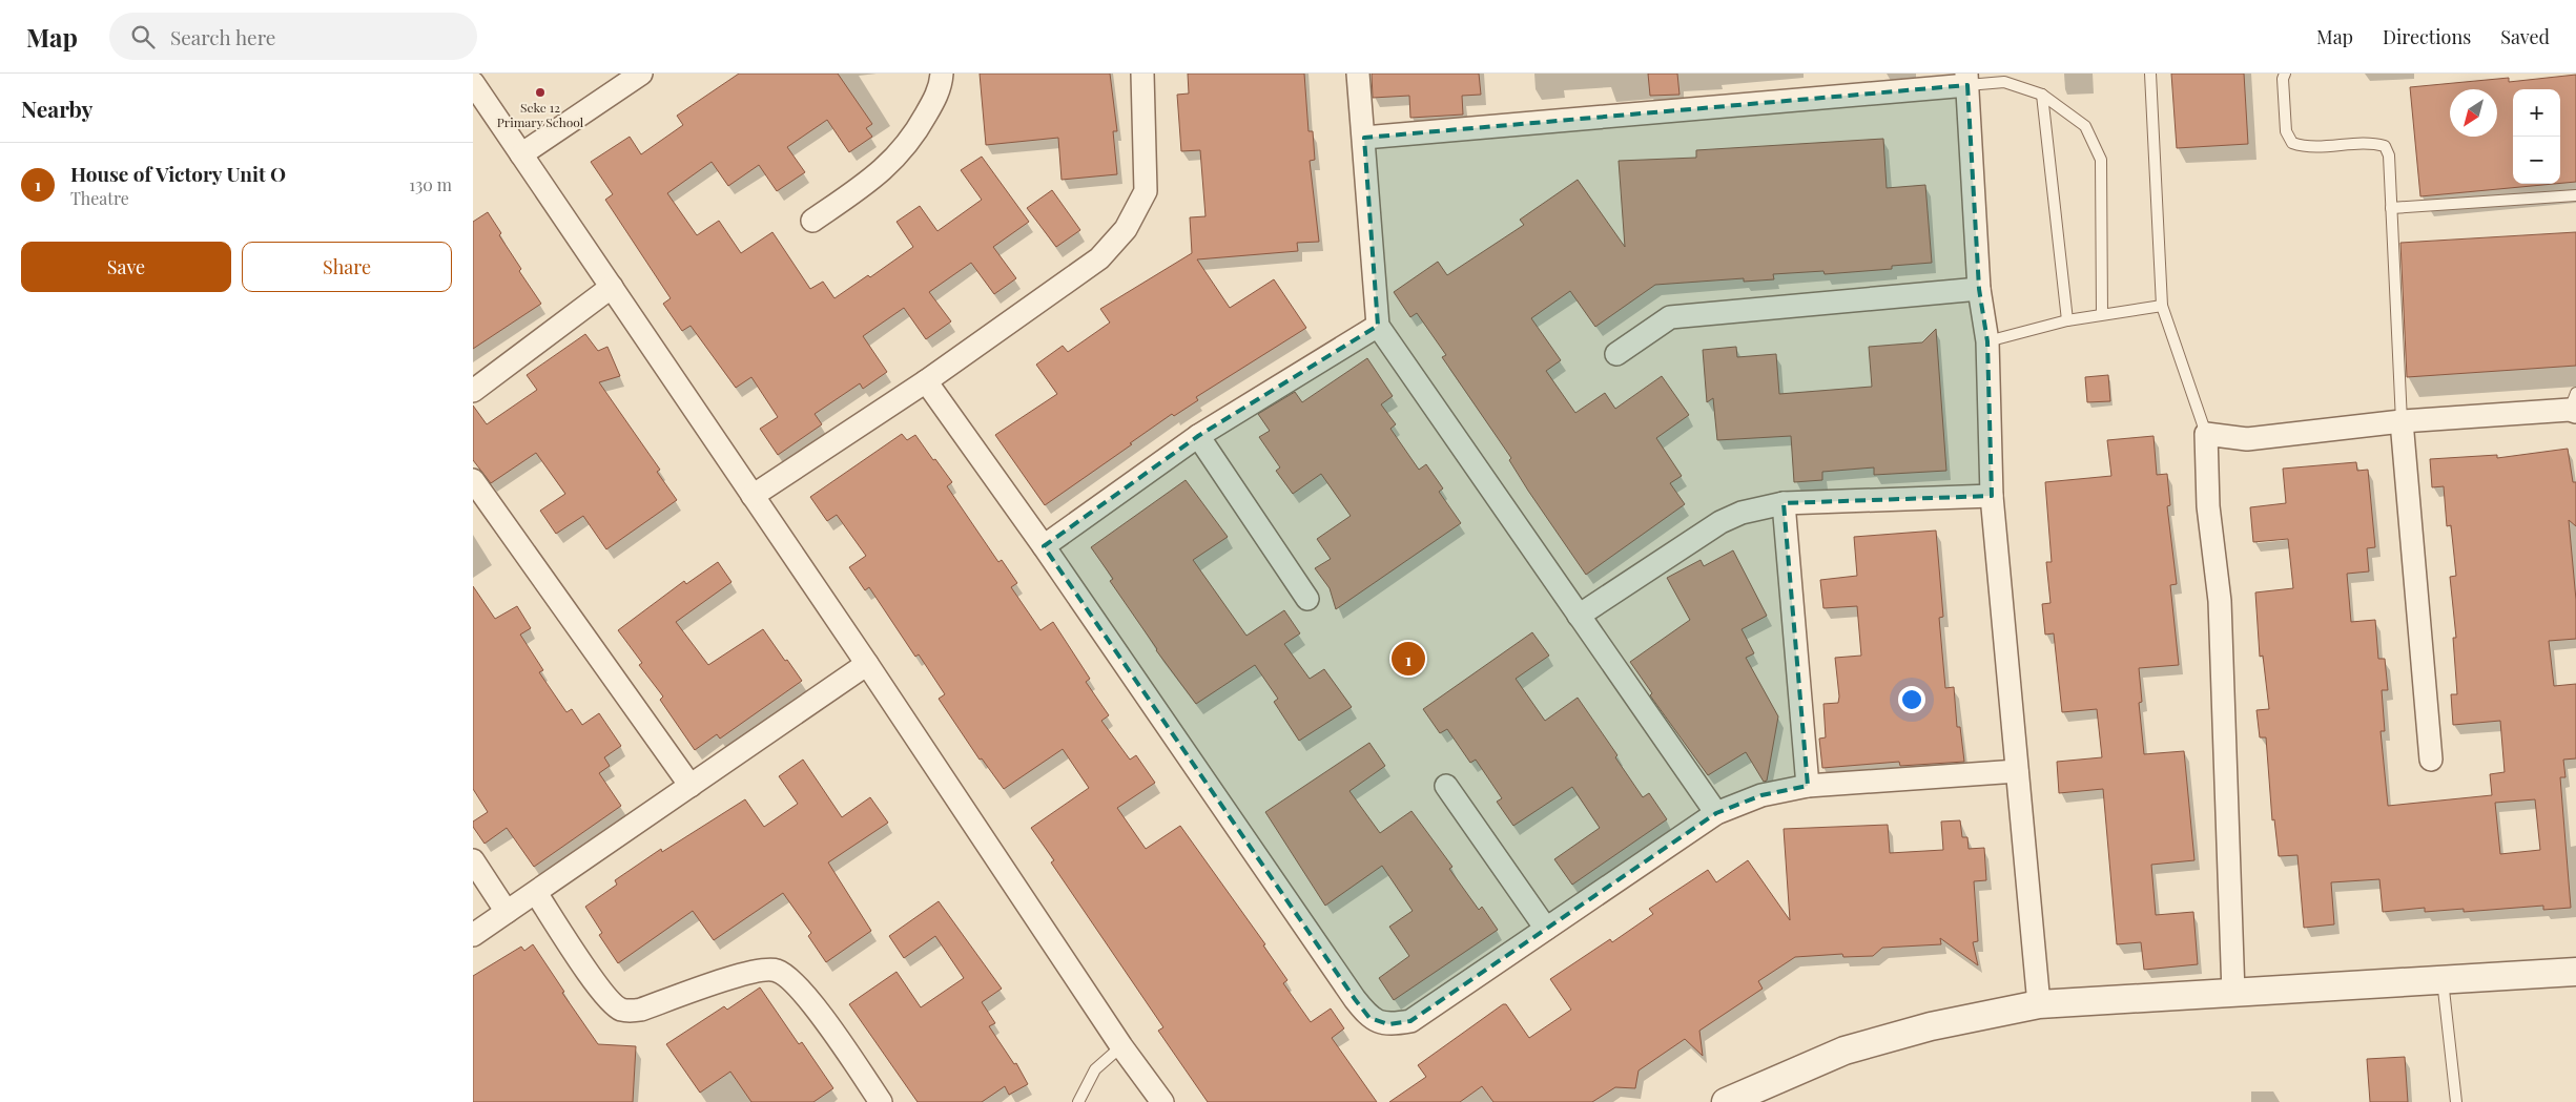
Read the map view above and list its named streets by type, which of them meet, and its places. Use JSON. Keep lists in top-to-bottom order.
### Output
{
  "places": ["Seke 12 Primary School"],
  "north": "bottom left",
  "page": {
    "header": "Map",
    "search": "Search here",
    "nav": ["Map", "Directions", "Saved"],
    "heading": "Nearby",
    "map_buttons": ["+", "−"],
    "list": [
      {
        "mark": "1",
        "name": "House of Victory Unit O",
        "note": "Theatre",
        "value": "130 m"
      }
    ],
    "buttons": ["Save", "Share"],
    "pins": "1"
  }
}
